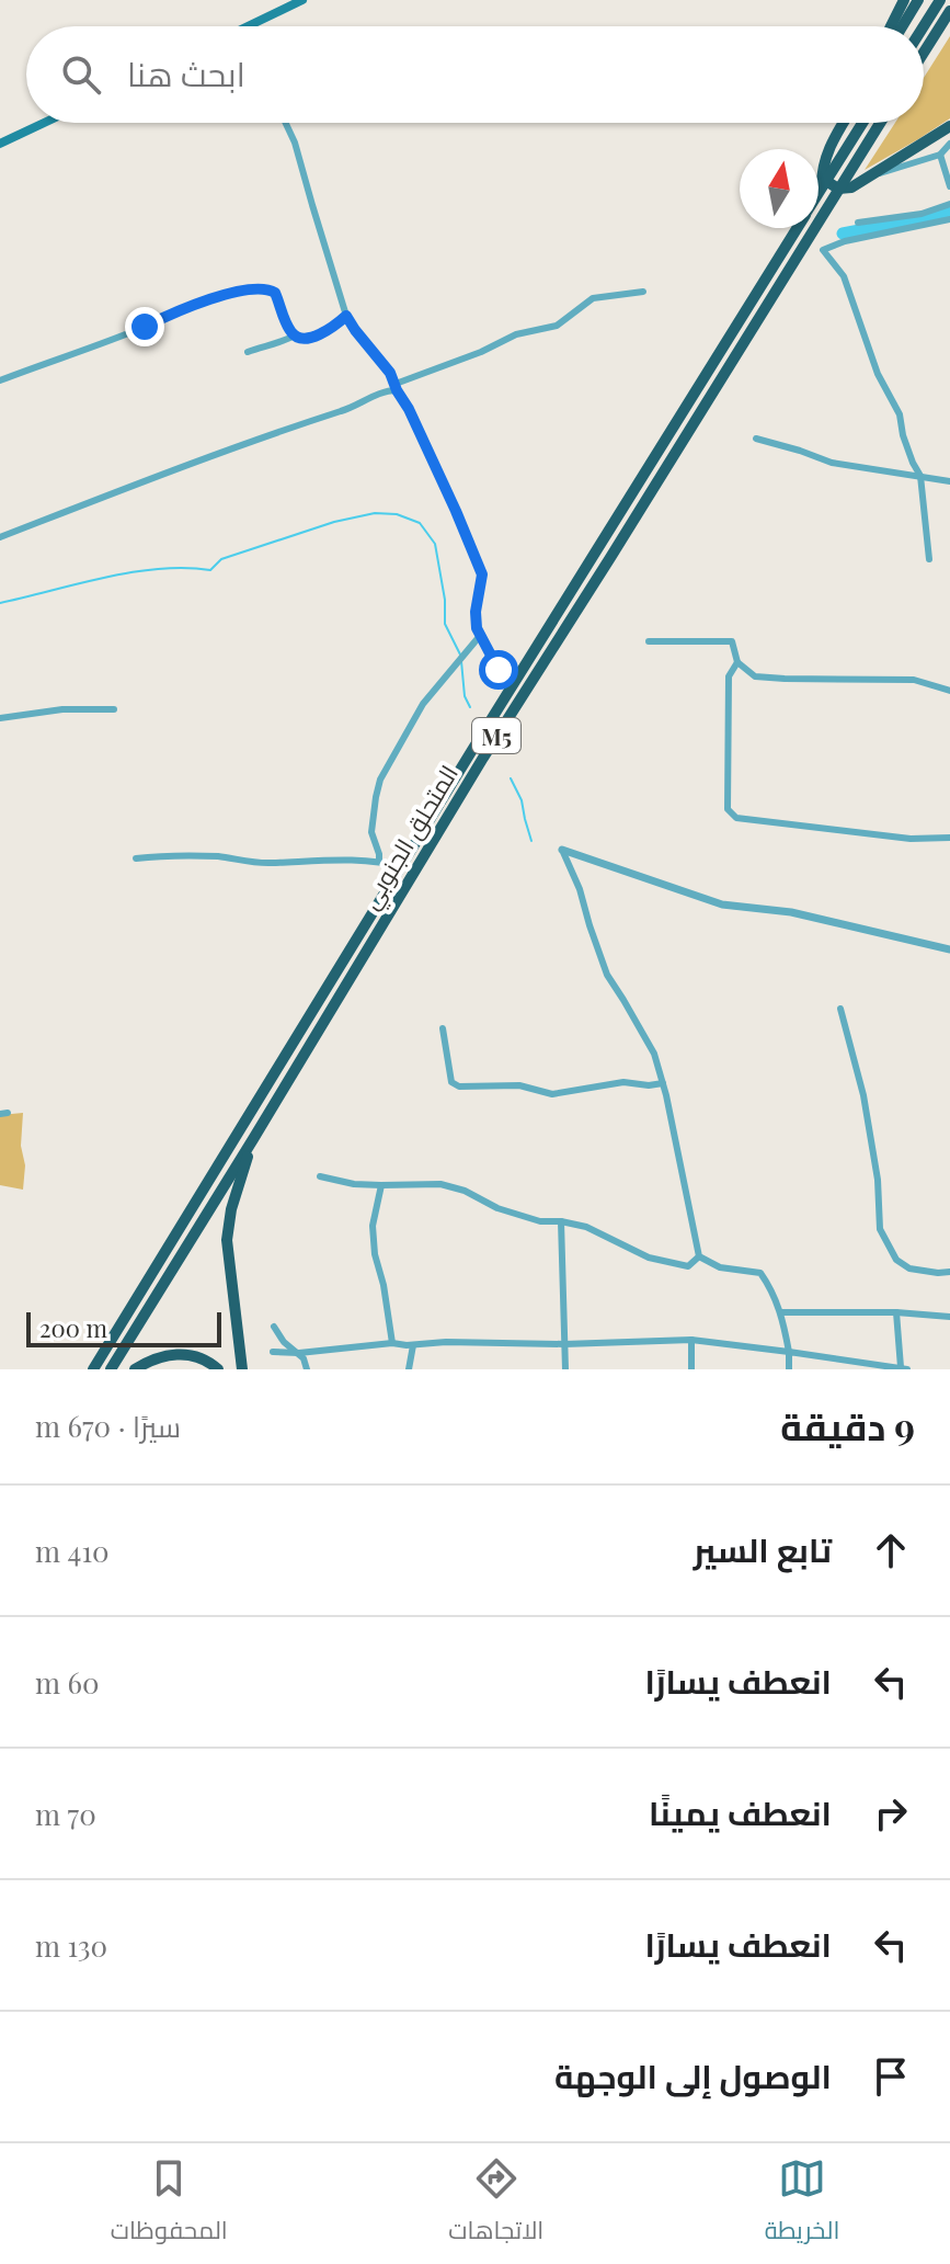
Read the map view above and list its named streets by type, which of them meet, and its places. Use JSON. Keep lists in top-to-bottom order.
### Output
{
  "streets": {
    "highway": ["M5", "المتحلق الجنوبي"]
  },
  "scale_bar": "200 m",
  "north": "top",
  "page": {
    "search": "ابحث هنا",
    "scale": "200 m",
    "heading": ["9 دقيقة", "سيرًا · 670 m"],
    "list": [
      ["تابع السير", "410 m"],
      ["انعطف يسارًا", "60 m"],
      ["انعطف يمينًا", "70 m"],
      ["انعطف يسارًا", "130 m"],
      "الوصول إلى الوجهة"
    ],
    "nav": ["الخريطة", "الاتجاهات", "المحفوظات"]
  }
}
